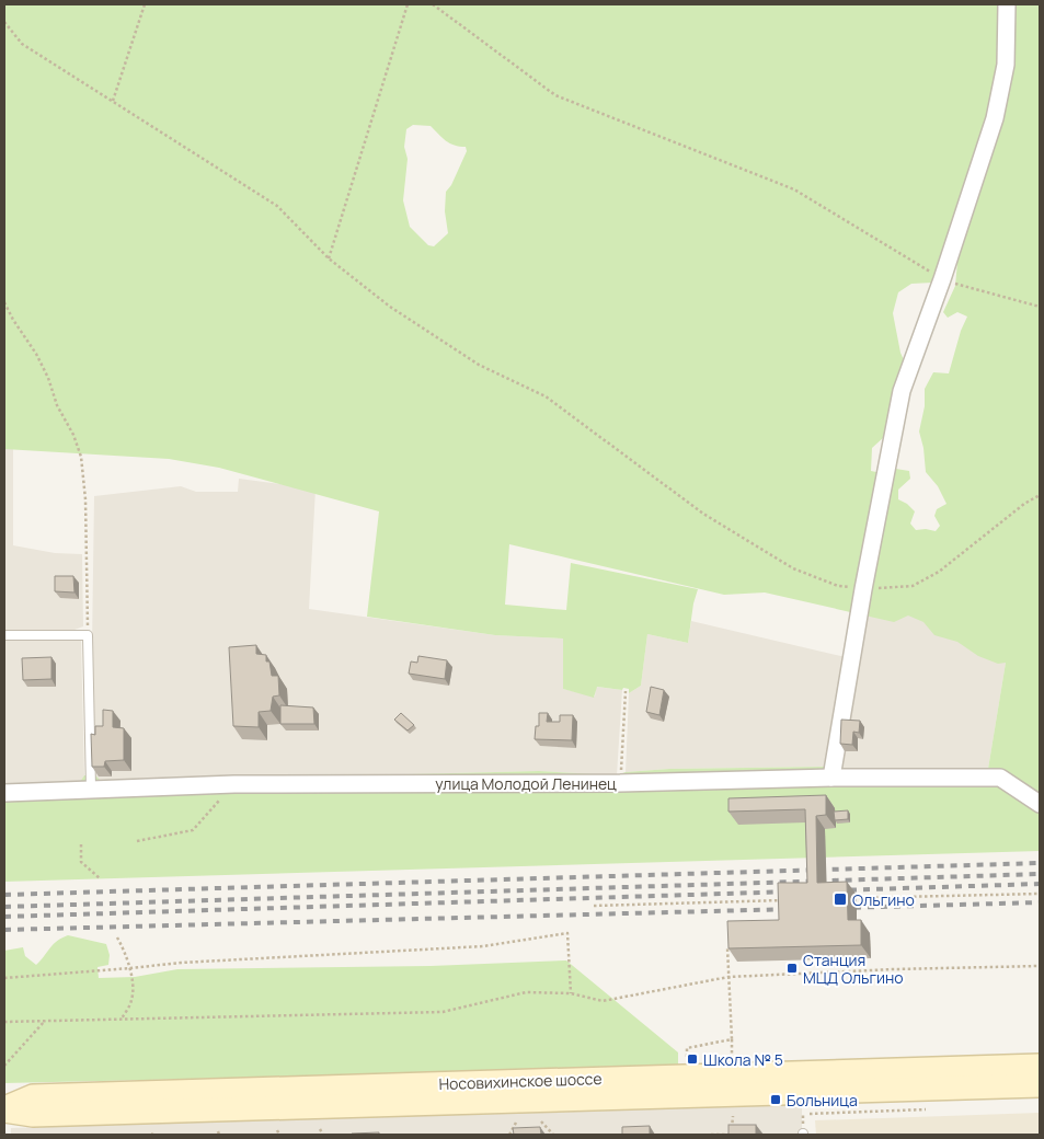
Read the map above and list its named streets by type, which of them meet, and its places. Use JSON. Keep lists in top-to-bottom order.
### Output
{
  "streets": {
    "main road": ["Носовихинское шоссе"],
    "street": ["улица Молодой Ленинец"]
  },
  "places": {
    "transit": [
      "Ольгино",
      "Станция МЦД Ольгино",
      "Школа № 5",
      "Больница"
    ]
  }
}
